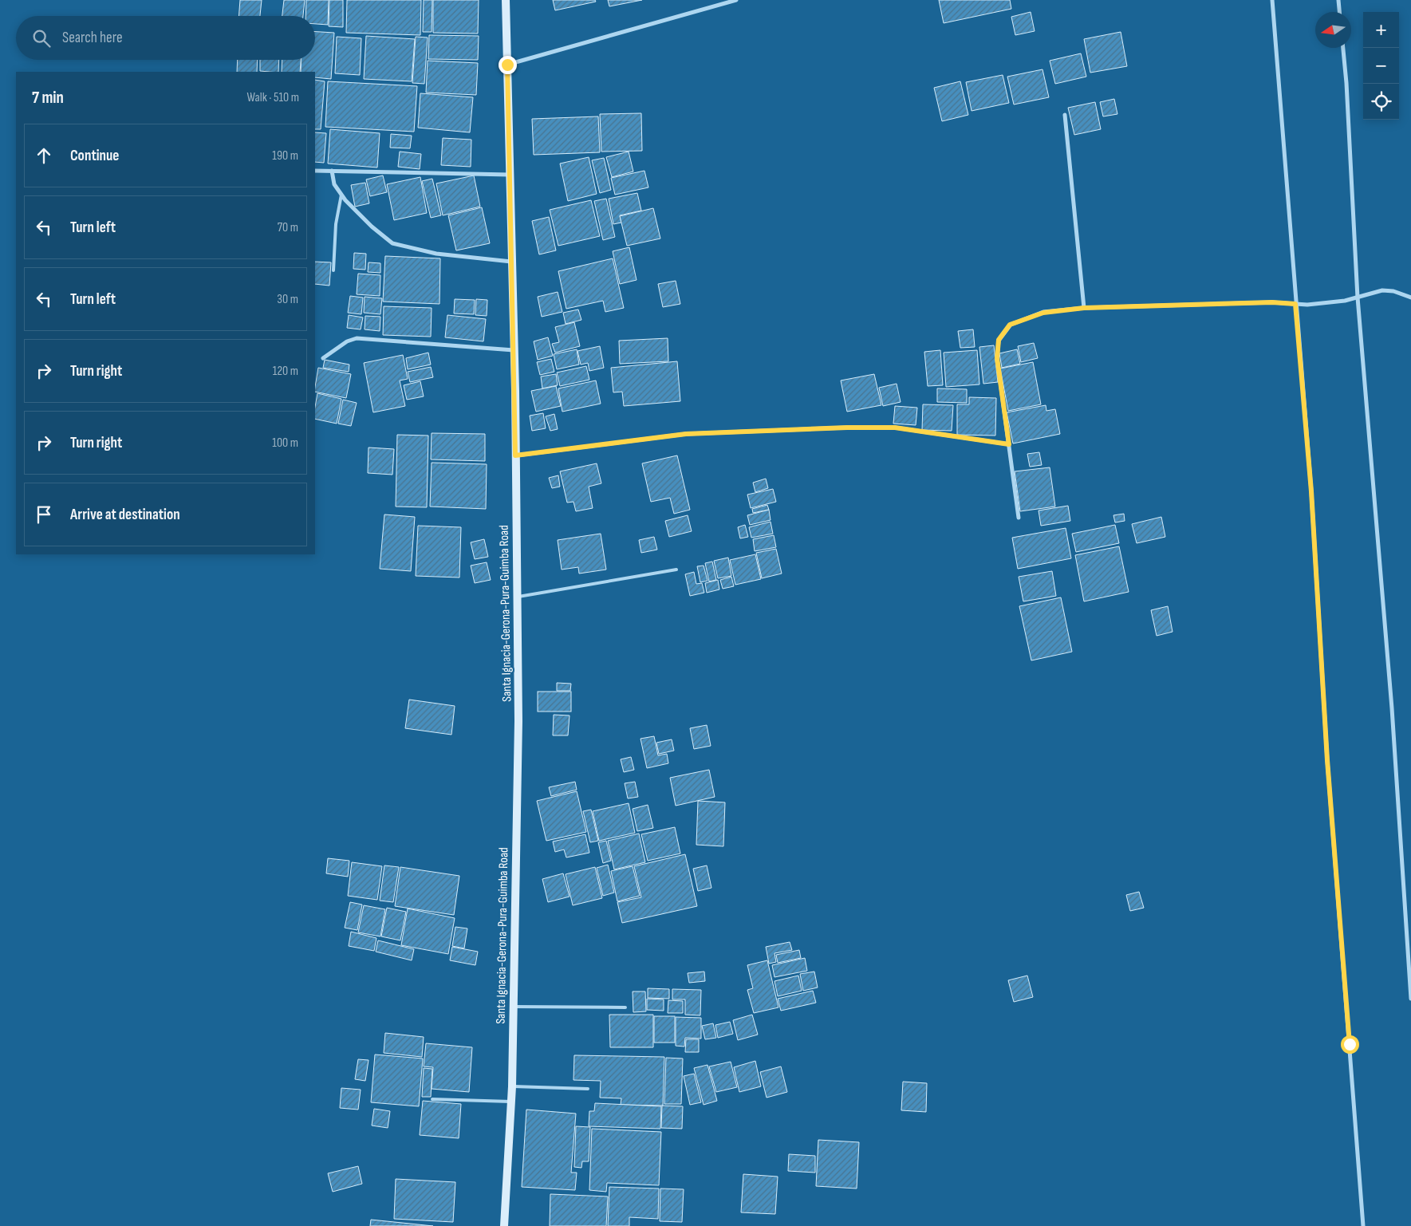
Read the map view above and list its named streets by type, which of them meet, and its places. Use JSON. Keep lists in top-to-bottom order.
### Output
{
  "streets": {
    "main road": ["Santa Ignacia-Gerona-Pura-Guimba Road"]
  },
  "north": "left",
  "page": {
    "map_buttons": ["+", "−"],
    "search": "Search here",
    "heading": ["7 min", "Walk · 510 m"],
    "list": [
      ["Continue", "190 m"],
      ["Turn left", "70 m"],
      ["Turn left", "30 m"],
      ["Turn right", "120 m"],
      ["Turn right", "100 m"],
      "Arrive at destination"
    ]
  }
}
